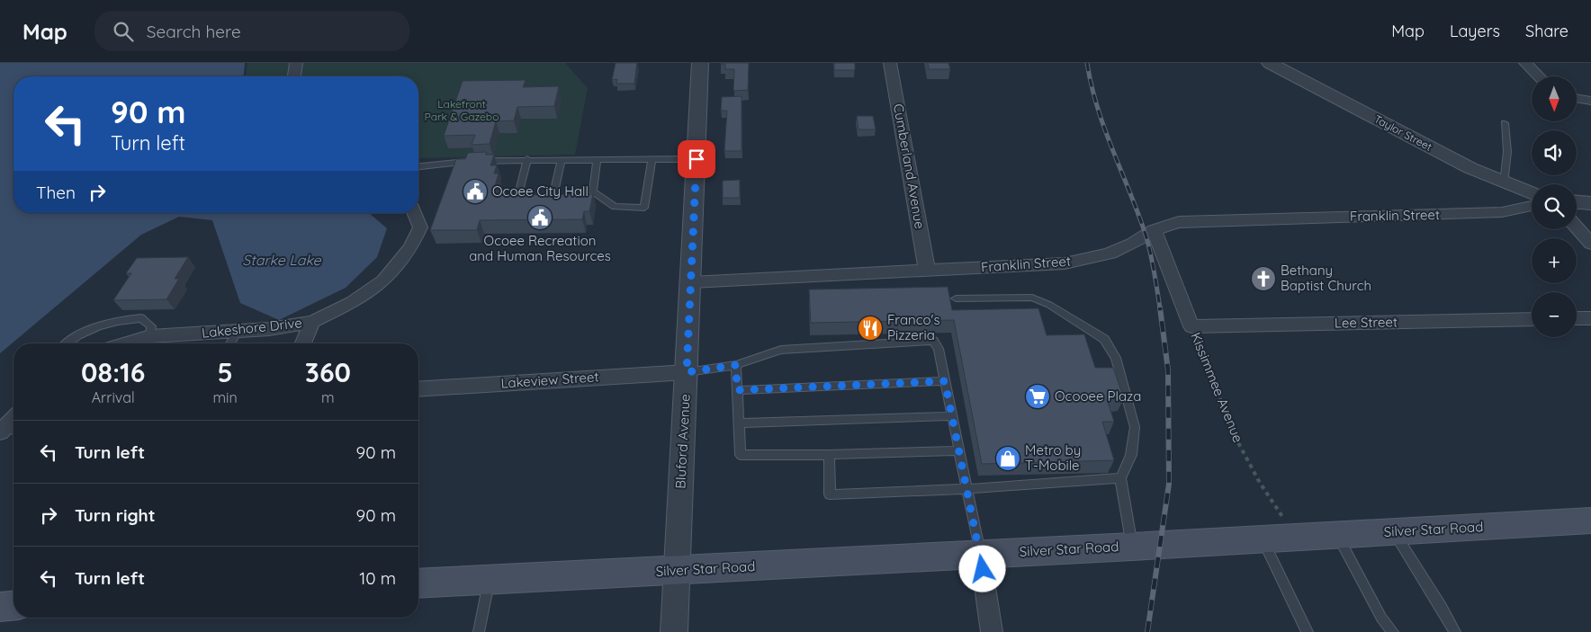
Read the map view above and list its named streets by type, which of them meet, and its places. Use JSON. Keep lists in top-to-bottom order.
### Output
{
  "streets": {
    "main road": ["Silver Star Road"],
    "street": [
      "Taylor Street",
      "Cumberland Avenue",
      "Franklin Street",
      "Lee Street",
      "Lakeshore Drive",
      "Lakeview Street",
      "Kissimmee Avenue",
      "Bluford Avenue"
    ]
  },
  "crossings": [
    ["Cumberland Avenue", "Franklin Street"],
    ["Franklin Street", "Kissimmee Avenue"],
    ["Franklin Street", "Bluford Avenue"],
    ["Lee Street", "Kissimmee Avenue"],
    ["Lakeview Street", "Bluford Avenue"],
    ["Kissimmee Avenue", "Silver Star Road"],
    ["Bluford Avenue", "Silver Star Road"]
  ],
  "water": ["Starke Lake"],
  "parks": ["Lakefront Park & Gazebo"],
  "places": {
    "public building": ["Ocoee City Hall", "Ocoee Recreation and Human Resources"],
    "church": ["Bethany Baptist Church"],
    "restaurant": ["Franco's Pizzeria"],
    "supermarket": ["Ocooee Plaza"],
    "shop": ["Metro by T-Mobile"]
  },
  "north": "bottom",
  "page": {
    "header": "Map",
    "search": "Search here",
    "nav": ["Map", "Layers", "Share"],
    "map_buttons": ["+", "−"],
    "turn": ["90 m", "Turn left"],
    "then": "Then",
    "eta": [
      "08:16",
      "Arrival",
      "5",
      "min",
      "360",
      "m"
    ],
    "list": [
      {
        "name": "Turn left",
        "value": "90 m"
      },
      {
        "name": "Turn right",
        "value": "90 m"
      },
      {
        "name": "Turn left",
        "value": "10 m"
      }
    ]
  }
}
